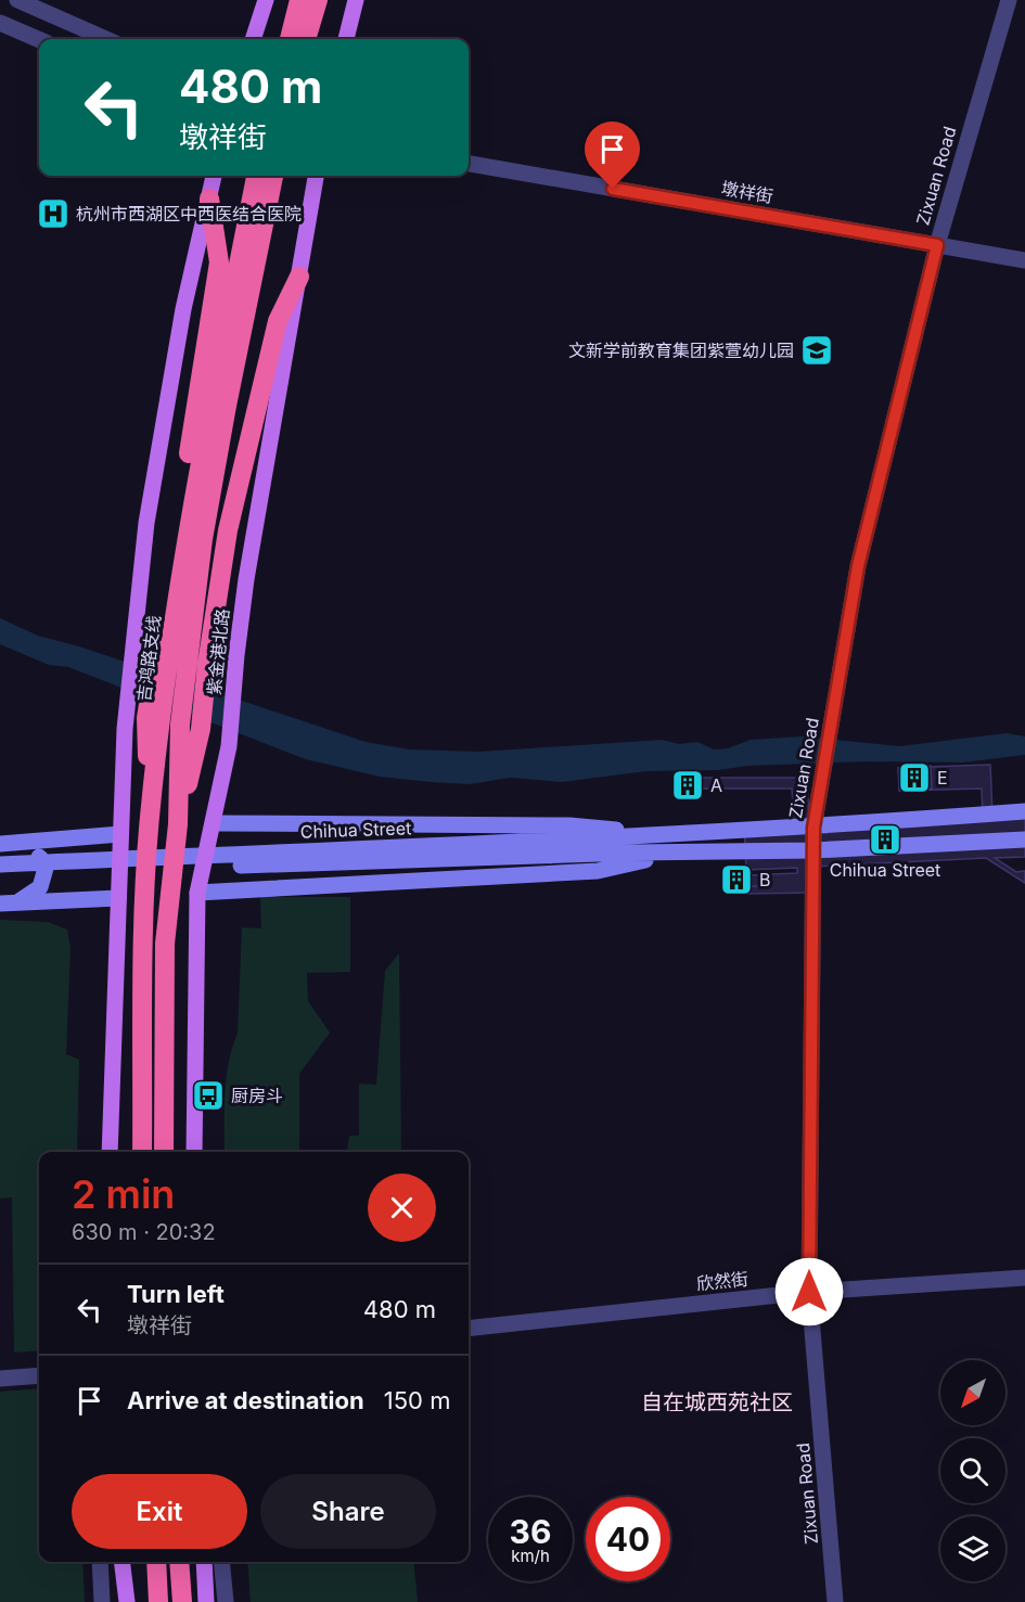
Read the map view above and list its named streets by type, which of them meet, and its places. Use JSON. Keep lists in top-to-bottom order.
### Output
{
  "streets": {
    "highway": ["吉鸿路支线"],
    "main road": ["紫金港北路", "Chihua Street"],
    "street": ["Zixuan Road", "墩祥街", "欣然街"]
  },
  "crossings": [
    ["Zixuan Road", "墩祥街"],
    ["Zixuan Road", "Chihua Street"],
    ["Zixuan Road", "欣然街"]
  ],
  "districts": ["自在城西苑社区"],
  "places": {
    "hospital": ["杭州市西湖区中西医结合医院"],
    "school or university": ["文新学前教育集团紫萱幼儿园"],
    "building": [
      "E",
      "A",
      "Chihua Street",
      "B"
    ],
    "bus stop": ["厨房斗"]
  },
  "north": "bottom left",
  "page": {
    "turn": ["480 m", "墩祥街"],
    "heading": ["2 min", "630 m · 20:32"],
    "list": [
      {
        "name": "Turn left",
        "note": "墩祥街",
        "value": "480 m"
      },
      {
        "name": "Arrive at destination",
        "value": "150 m"
      }
    ],
    "buttons": ["Exit", "Share"],
    "speed": "36 km/h",
    "limit": "40"
  }
}
